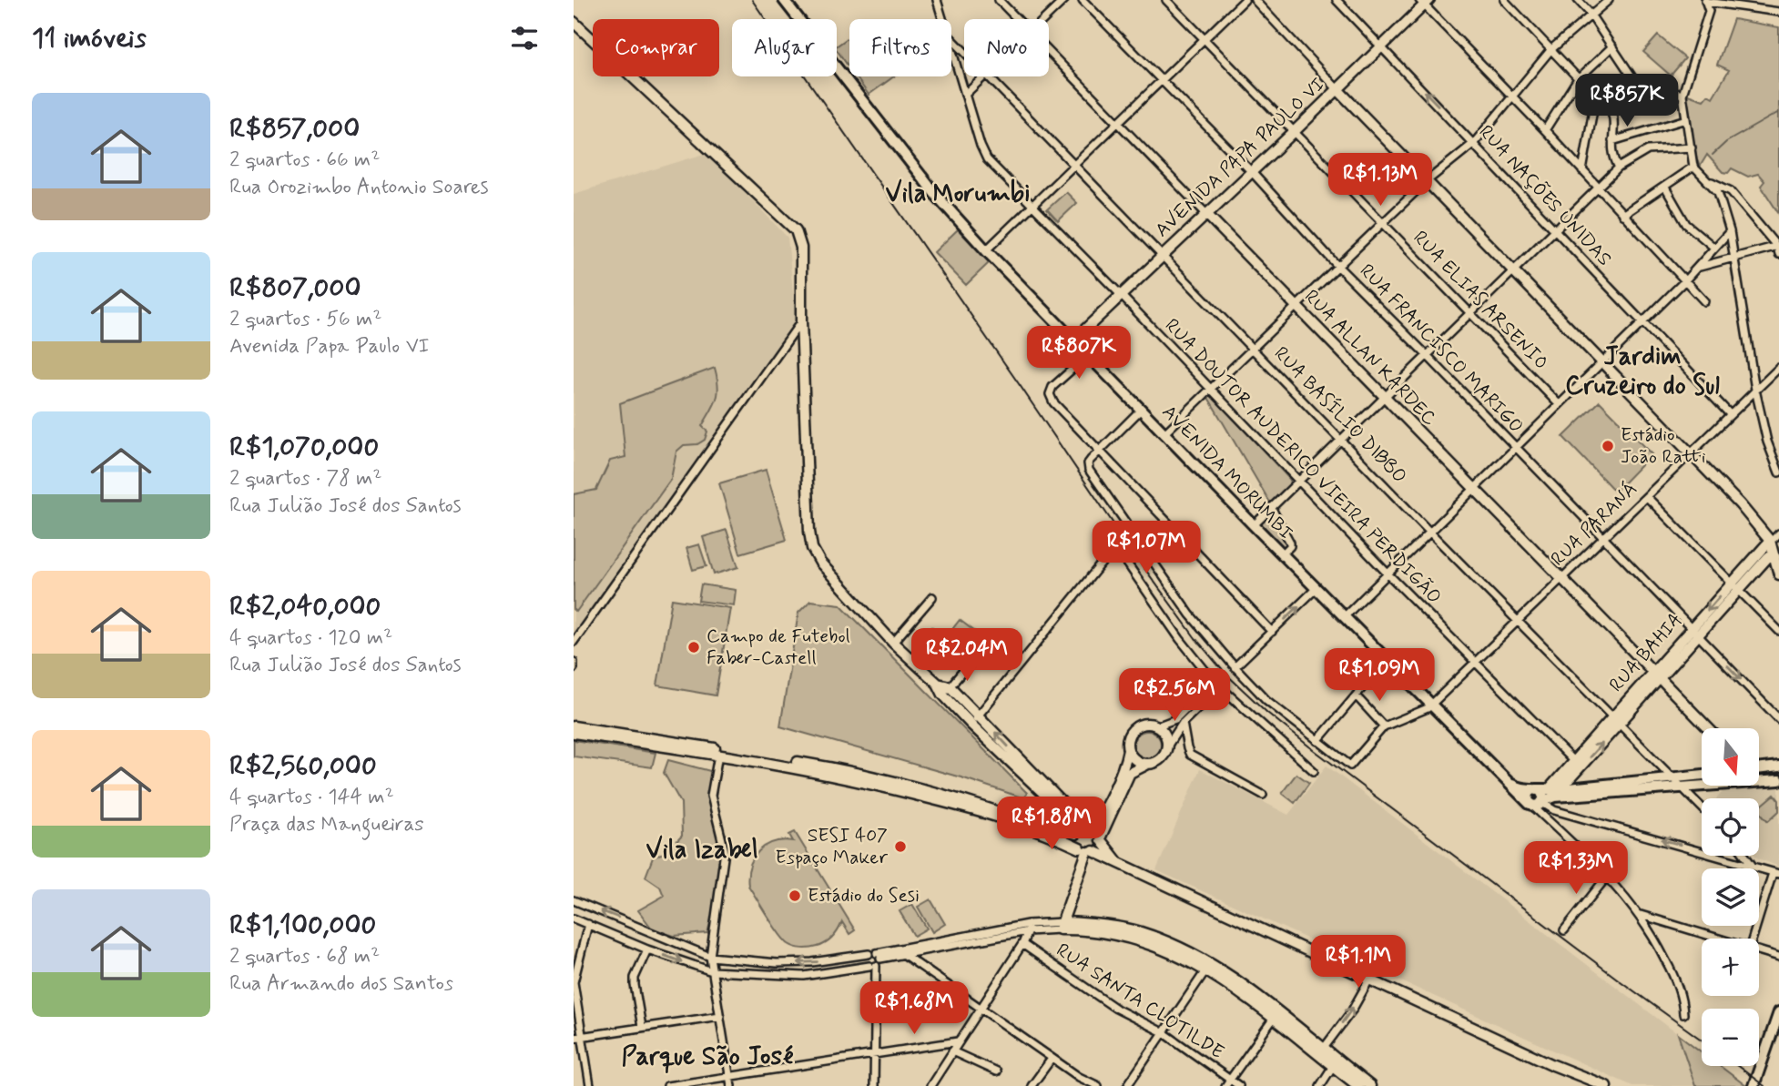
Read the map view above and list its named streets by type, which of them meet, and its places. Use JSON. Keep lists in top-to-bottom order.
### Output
{
  "streets": {
    "main road": ["AVENIDA MORUMBI"],
    "street": [
      "AVENIDA PAPA PAULO VI",
      "RUA NAÇÕES UNIDAS",
      "RUA ELIAS ARSENIO",
      "RUA FRANCISCO MARIGO",
      "RUA ALLAN KARDEC",
      "RUA BASÍLIO DIBBO",
      "RUA DOUTOR AUDERICO VIEIRA PERDIGÃO",
      "RUA PARANÁ",
      "RUA BAHIA",
      "RUA SANTA CLOTILDE"
    ]
  },
  "crossings": [
    ["AVENIDA PAPA PAULO VI", "RUA NAÇÕES UNIDAS"],
    ["AVENIDA PAPA PAULO VI", "RUA ELIAS ARSENIO"],
    ["AVENIDA PAPA PAULO VI", "RUA FRANCISCO MARIGO"],
    ["AVENIDA PAPA PAULO VI", "RUA ALLAN KARDEC"],
    ["AVENIDA PAPA PAULO VI", "RUA BASÍLIO DIBBO"],
    ["AVENIDA PAPA PAULO VI", "RUA DOUTOR AUDERICO VIEIRA PERDIGÃO"],
    ["AVENIDA PAPA PAULO VI", "AVENIDA MORUMBI"],
    ["RUA NAÇÕES UNIDAS", "RUA PARANÁ"],
    ["RUA FRANCISCO MARIGO", "RUA PARANÁ"],
    ["RUA FRANCISCO MARIGO", "RUA BAHIA"],
    ["RUA ALLAN KARDEC", "RUA PARANÁ"],
    ["RUA ALLAN KARDEC", "RUA BAHIA"],
    ["RUA BASÍLIO DIBBO", "RUA PARANÁ"],
    ["RUA BASÍLIO DIBBO", "RUA BAHIA"],
    ["RUA DOUTOR AUDERICO VIEIRA PERDIGÃO", "RUA PARANÁ"],
    ["RUA DOUTOR AUDERICO VIEIRA PERDIGÃO", "RUA BAHIA"],
    ["AVENIDA MORUMBI", "RUA PARANÁ"]
  ],
  "districts": [
    "Vila Morumbi",
    "Jardim Cruzeiro do Sul",
    "Vila Izabel",
    "Parque São José"
  ],
  "places": [
    "Estádio João Ratti",
    "Campo de Futebol Faber-Castell",
    "SESI 407 Espaço Maker",
    "Estádio do Sesi"
  ],
  "north": "bottom",
  "page": {
    "heading": "11 imóveis",
    "chip": [
      "Comprar",
      "Alugar",
      "Filtros",
      "Novo"
    ],
    "price": [
      "R$857K",
      "R$1.13M",
      "R$807K",
      "R$1.07M",
      "R$2.04M",
      "R$1.09M",
      "R$2.56M",
      "R$1.88M",
      "R$1.33M",
      "R$1.1M",
      "R$1.68M"
    ],
    "list": [
      {
        "name": "R$857,000",
        "note": "2 quartos · 66 m² · Rua Orozimbo Antonio Soares"
      },
      {
        "name": "R$807,000",
        "note": "2 quartos · 56 m² · Avenida Papa Paulo VI"
      },
      {
        "name": "R$1,070,000",
        "note": "2 quartos · 78 m² · Rua Julião José dos Santos"
      },
      {
        "name": "R$2,040,000",
        "note": "4 quartos · 120 m² · Rua Julião José dos Santos"
      },
      {
        "name": "R$2,560,000",
        "note": "4 quartos · 144 m² · Praça das Mangueiras"
      },
      {
        "name": "R$1,100,000",
        "note": "2 quartos · 68 m² · Rua Armando dos Santos"
      }
    ],
    "map_buttons": ["+", "−"]
  }
}
